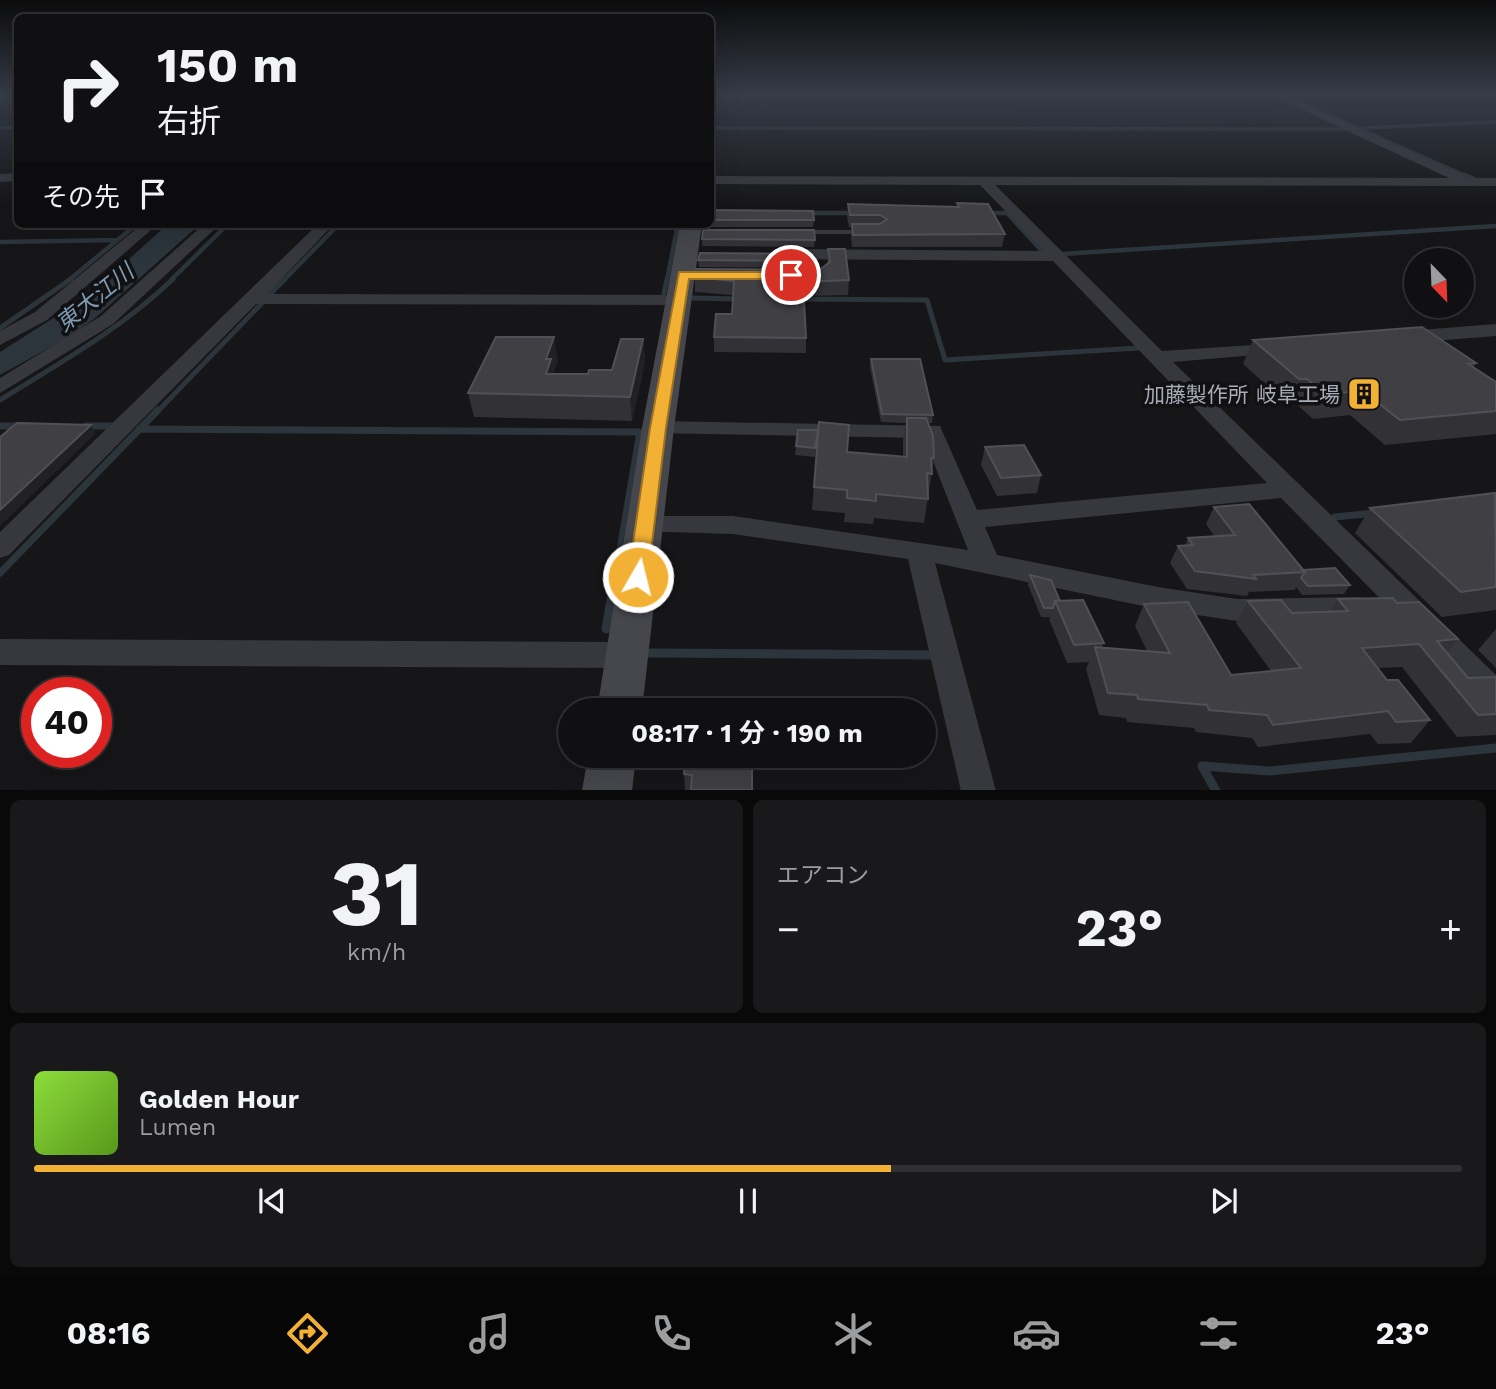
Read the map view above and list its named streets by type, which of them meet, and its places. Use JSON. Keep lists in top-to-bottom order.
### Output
{
  "water": ["東大江川"],
  "places": {
    "building": ["加藤製作所 岐阜工場"]
  },
  "north": "bottom right",
  "page": {
    "turn": ["150 m", "右折"],
    "then": "その先",
    "limit": "40",
    "trip": "08:17 · 1 分 · 190 m",
    "tile": [
      ["31", "km/h"],
      "エアコン"
    ],
    "heat": ["−", "23°", "+"],
    "song": ["Golden Hour", "Lumen"],
    "tabs": ["08:16", "23°"]
  }
}
